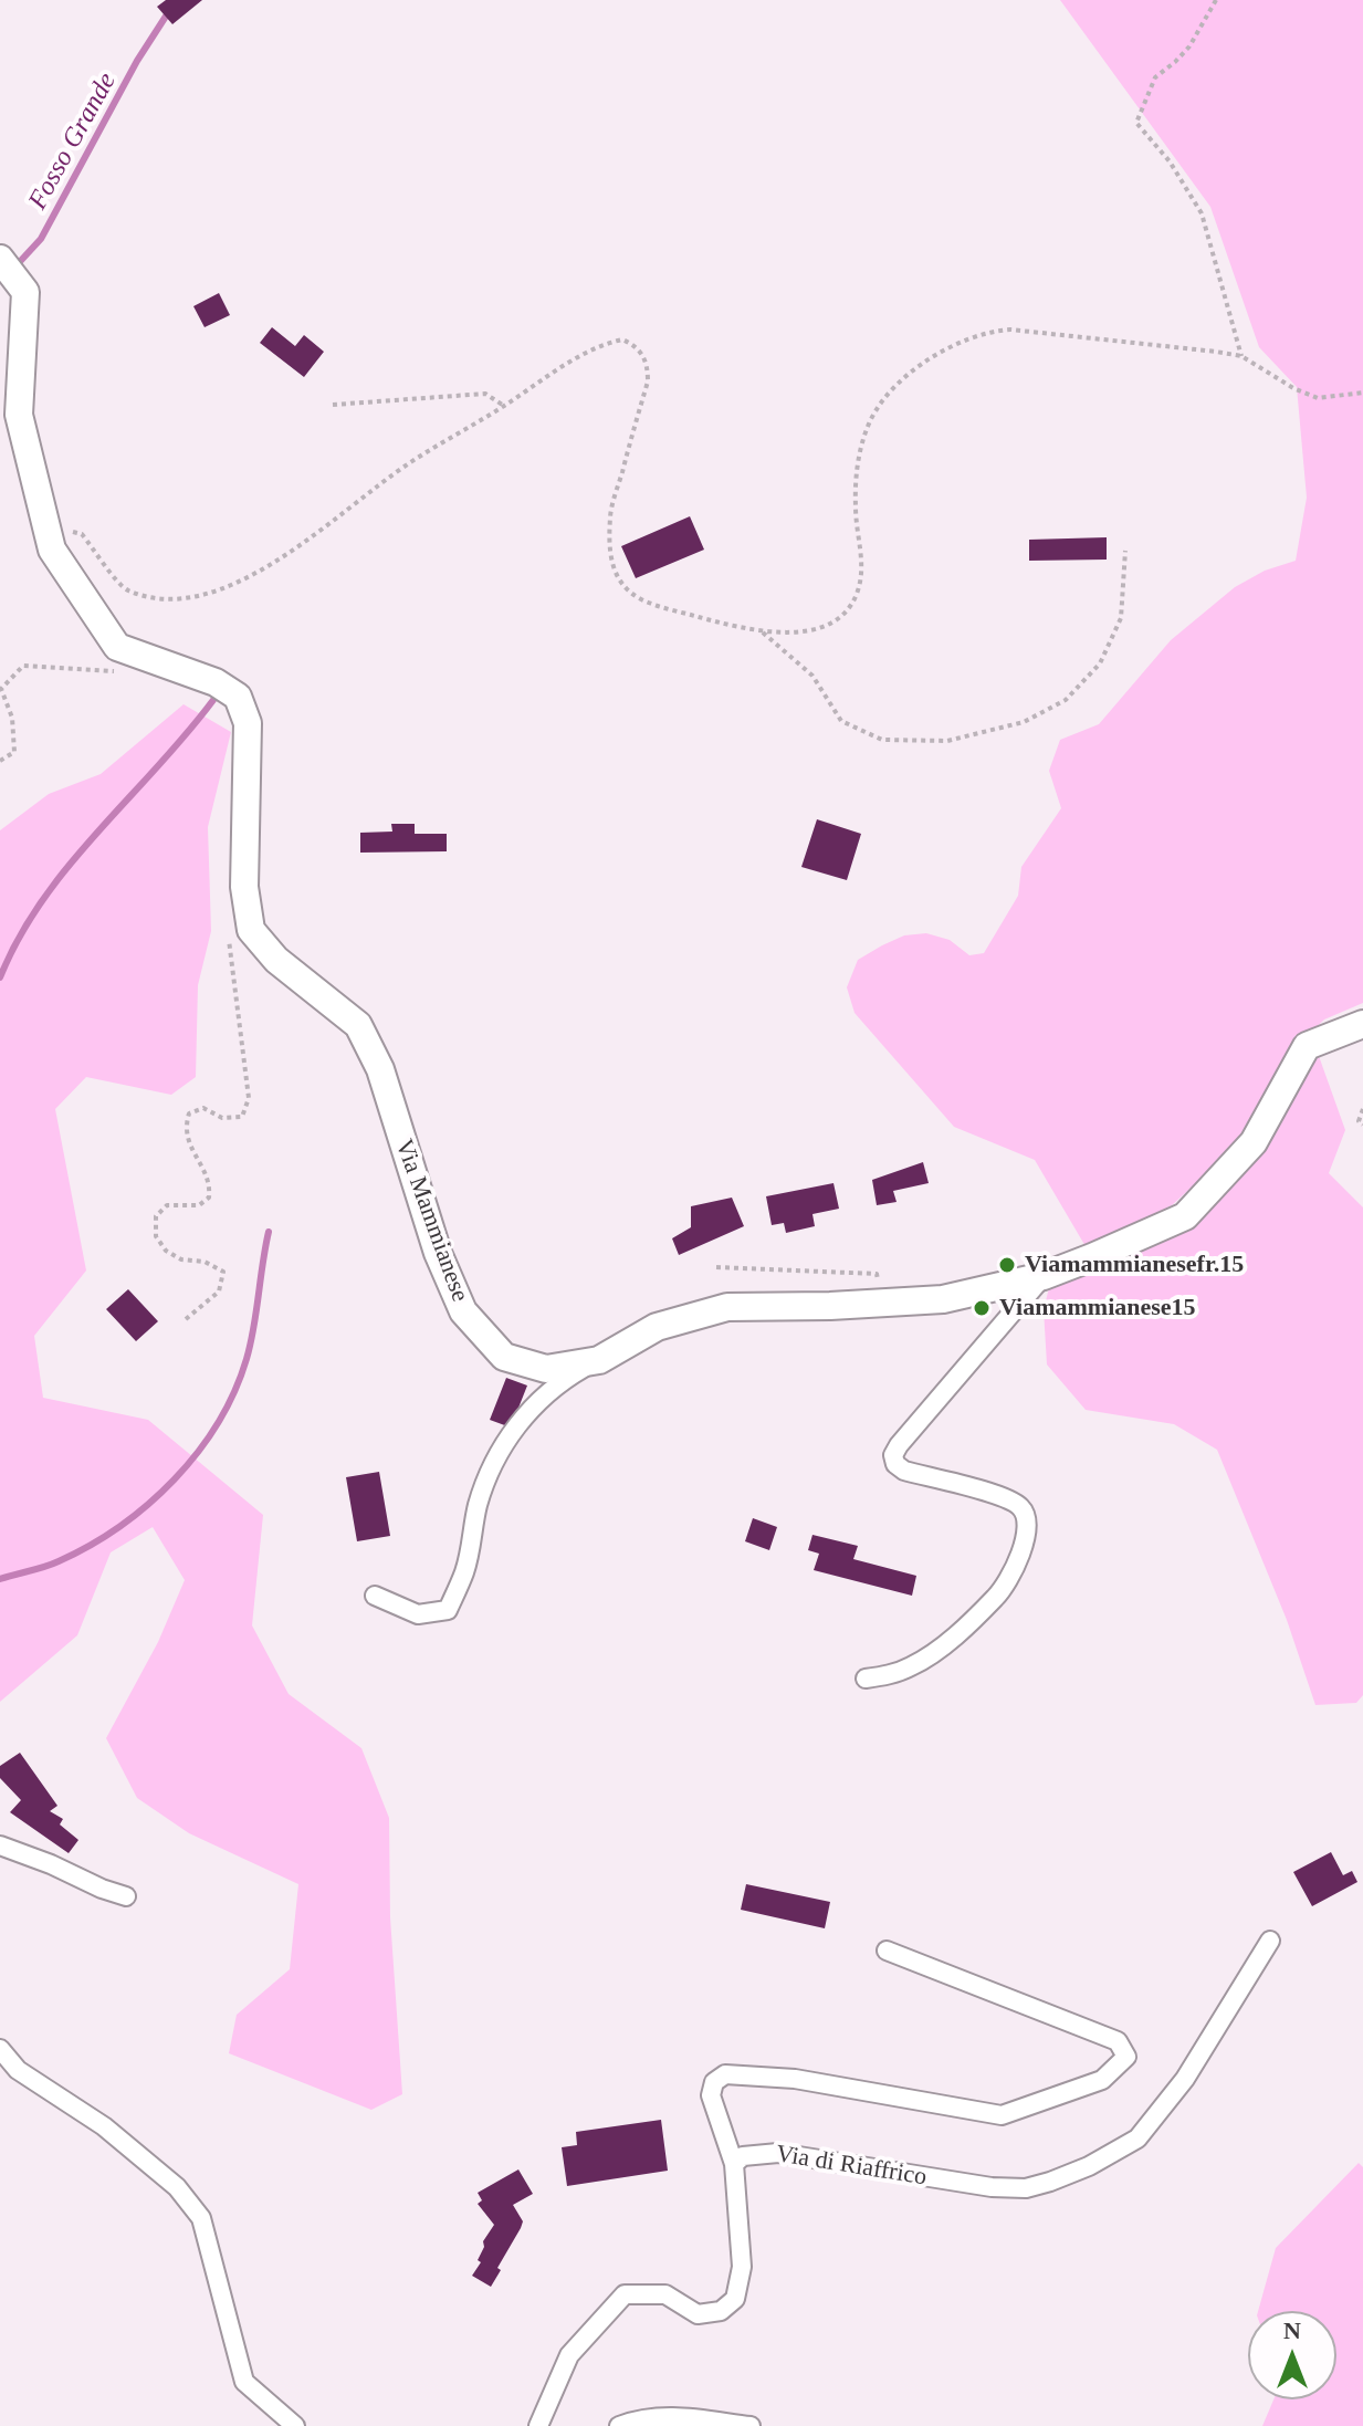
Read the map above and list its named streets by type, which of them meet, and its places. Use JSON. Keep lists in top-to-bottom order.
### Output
{
  "streets": {
    "main road": ["Via Mammianese"],
    "street": ["Via di Riaffrico"]
  },
  "water": ["Fosso Grande"],
  "places": ["Viamammianesefr.15", "Viamammianese15"],
  "north": "top"
}
